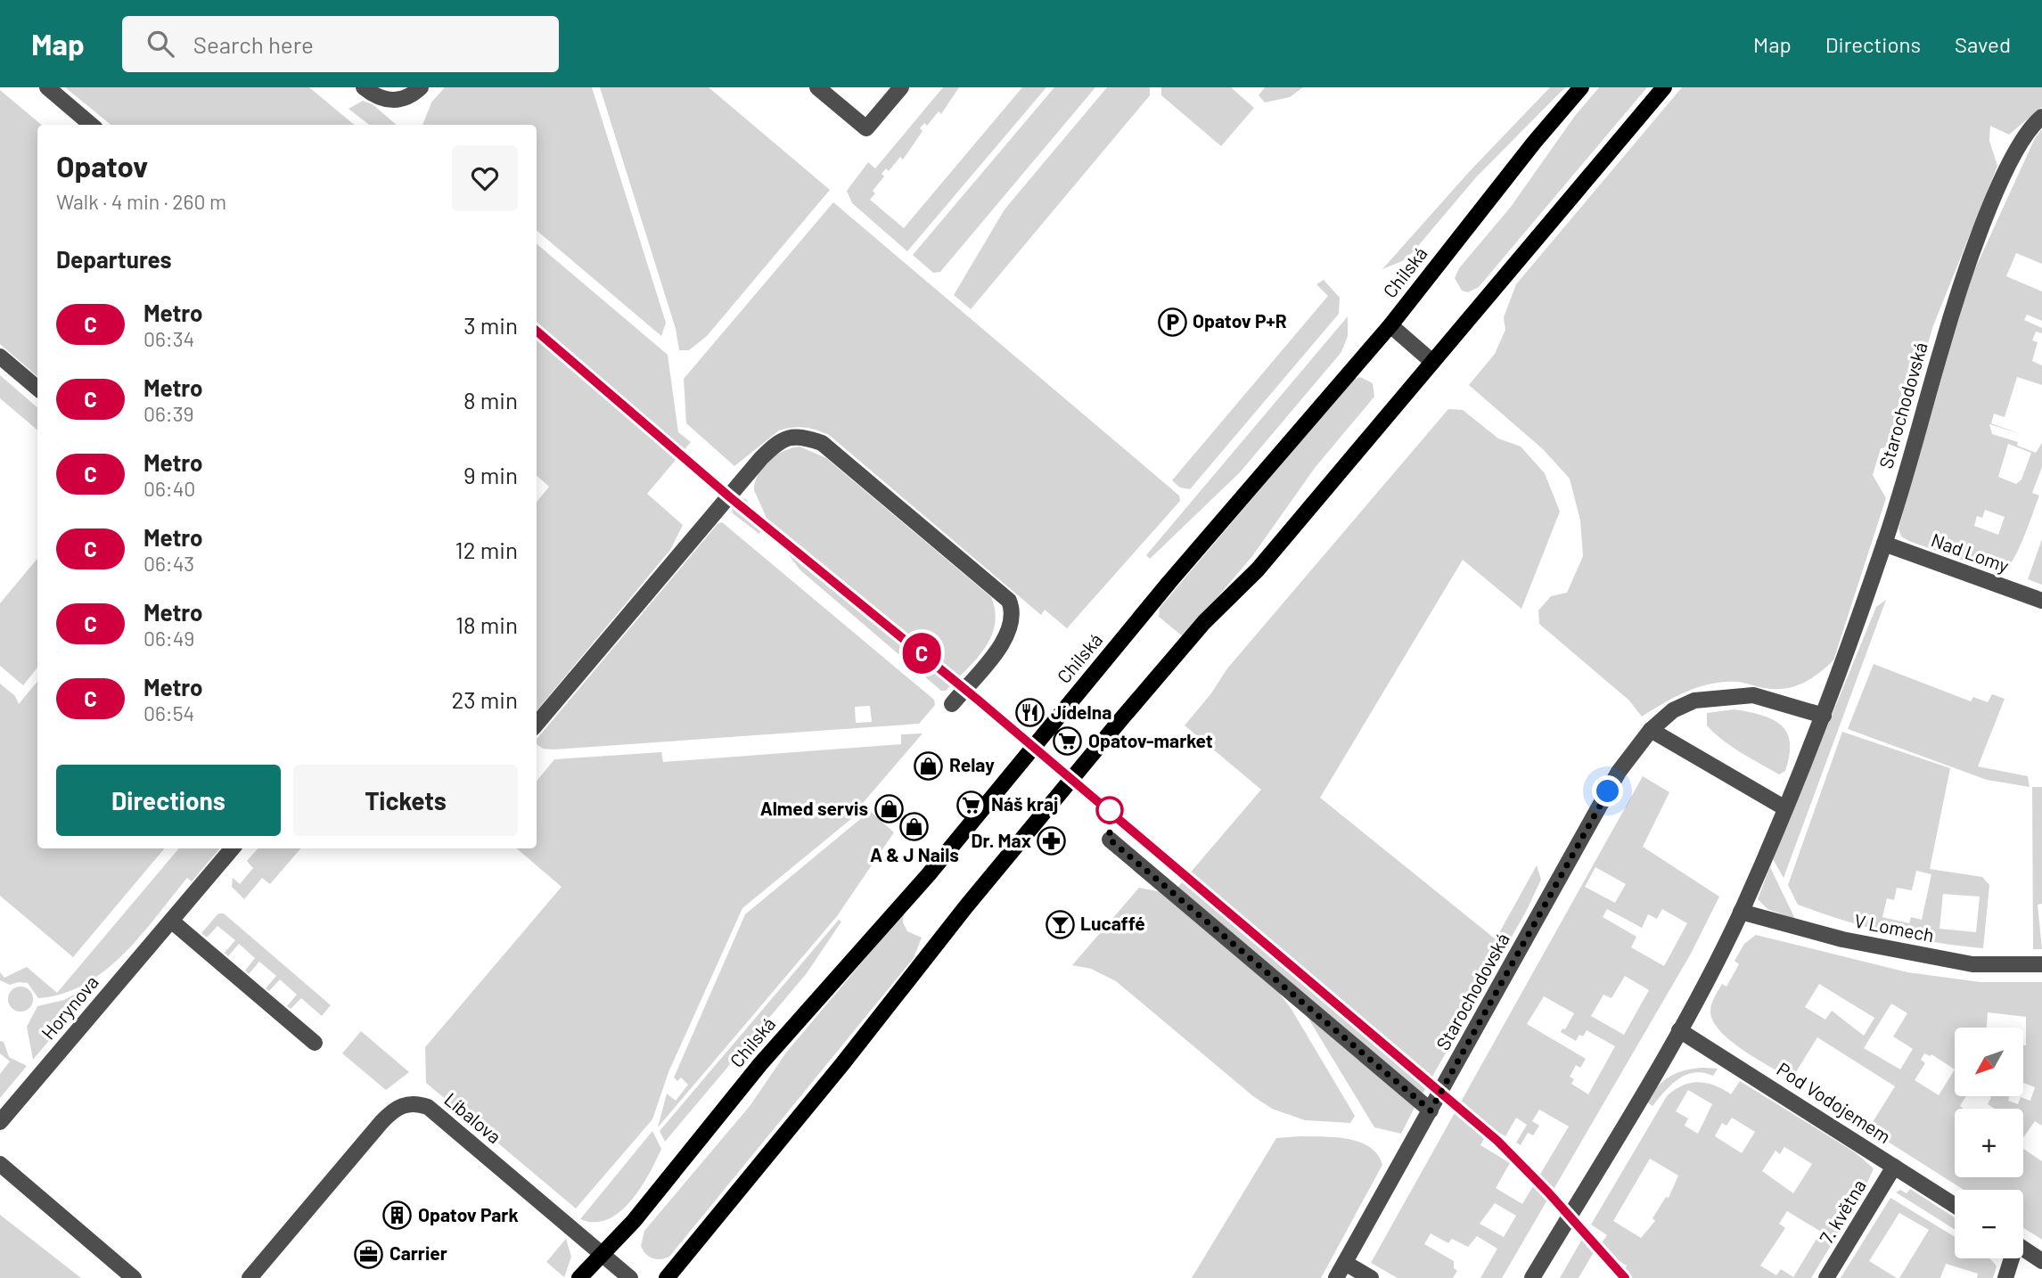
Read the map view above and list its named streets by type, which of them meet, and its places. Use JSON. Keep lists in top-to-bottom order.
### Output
{
  "streets": {
    "main road": ["Chilská"],
    "street": [
      "Starochodovská",
      "Nad Lomy",
      "V Lomech",
      "Horynova",
      "Pod Vodojemem",
      "Líbalova",
      "7. května"
    ]
  },
  "crossings": [
    ["Chilská", "Líbalova"],
    ["Starochodovská", "Nad Lomy"],
    ["Starochodovská", "V Lomech"],
    ["Starochodovská", "Pod Vodojemem"],
    ["Pod Vodojemem", "7. května"]
  ],
  "places": {
    "parking": ["Opatov P+R"],
    "restaurant": ["Jídelna"],
    "supermarket": ["Opatov-market", "Náš kraj"],
    "shop": ["Relay", "Almed servis", "A & J Nails"],
    "pharmacy": ["Dr. Max"],
    "bar": ["Lucaffé"],
    "building": ["Opatov Park"],
    "office": ["Carrier"]
  },
  "lines": ["metro line C"],
  "north": "bottom left",
  "page": {
    "header": "Map",
    "search": "Search here",
    "nav": ["Map", "Directions", "Saved"],
    "on_map": "C",
    "heading": [
      ["Opatov", "Walk · 4 min · 260 m"],
      "Departures"
    ],
    "list": [
      {
        "mark": "C",
        "name": "Metro",
        "note": "06:34",
        "value": "3 min"
      },
      {
        "mark": "C",
        "name": "Metro",
        "note": "06:39",
        "value": "8 min"
      },
      {
        "mark": "C",
        "name": "Metro",
        "note": "06:40",
        "value": "9 min"
      },
      {
        "mark": "C",
        "name": "Metro",
        "note": "06:43",
        "value": "12 min"
      },
      {
        "mark": "C",
        "name": "Metro",
        "note": "06:49",
        "value": "18 min"
      },
      {
        "mark": "C",
        "name": "Metro",
        "note": "06:54",
        "value": "23 min"
      }
    ],
    "buttons": ["Directions", "Tickets"],
    "map_buttons": ["+", "−"]
  }
}
